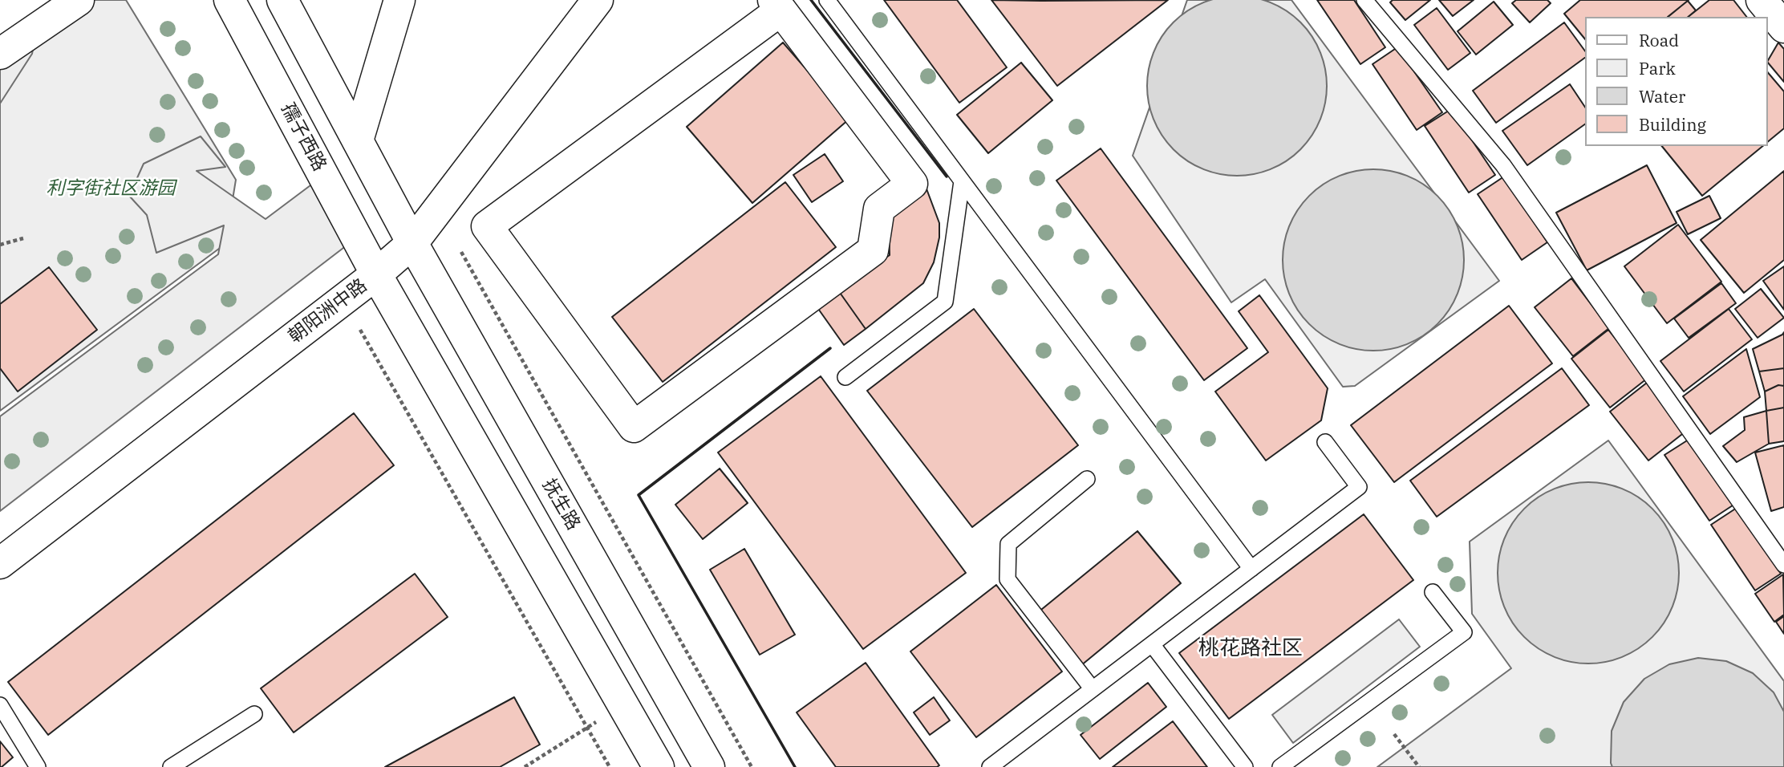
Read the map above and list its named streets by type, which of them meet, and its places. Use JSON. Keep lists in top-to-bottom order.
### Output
{
  "streets": {
    "main road": ["孺子西路", "朝阳洲中路", "抚生路"]
  },
  "crossings": [
    ["孺子西路", "朝阳洲中路"],
    ["朝阳洲中路", "抚生路"]
  ],
  "districts": ["桃花路社区"],
  "parks": ["利字街社区游园"],
  "legend": [
    "Road",
    "Park",
    "Water",
    "Building"
  ]
}
